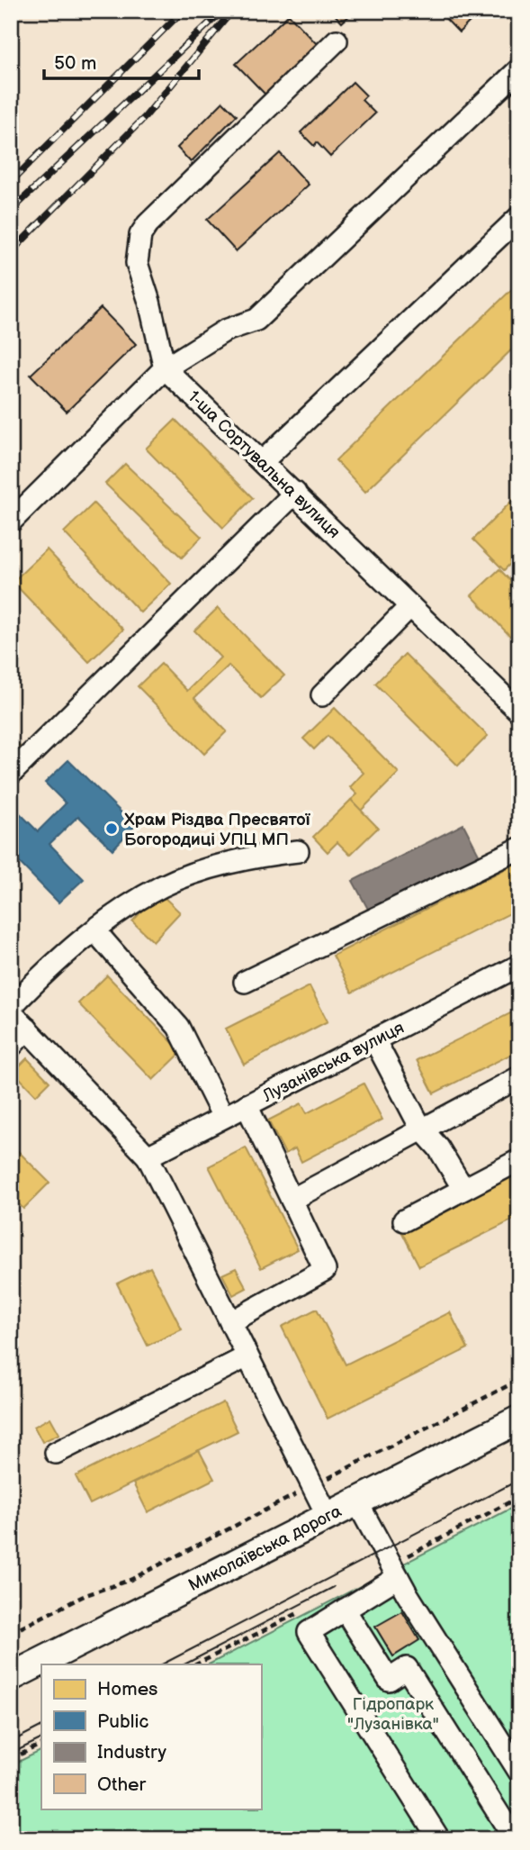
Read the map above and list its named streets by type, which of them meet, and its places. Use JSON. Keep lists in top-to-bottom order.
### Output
{
  "streets": {
    "main road": ["Миколаївська дорога"],
    "street": ["1-ша Сортувальна вулиця", "Лузанівська вулиця"]
  },
  "parks": ["Гідропарк \"Лузанівка\""],
  "places": ["Храм Різдва Пресвятої Богородиці УПЦ МП"],
  "legend": [
    "Homes",
    "Public",
    "Industry",
    "Other"
  ],
  "scale_bar": "50 m"
}
